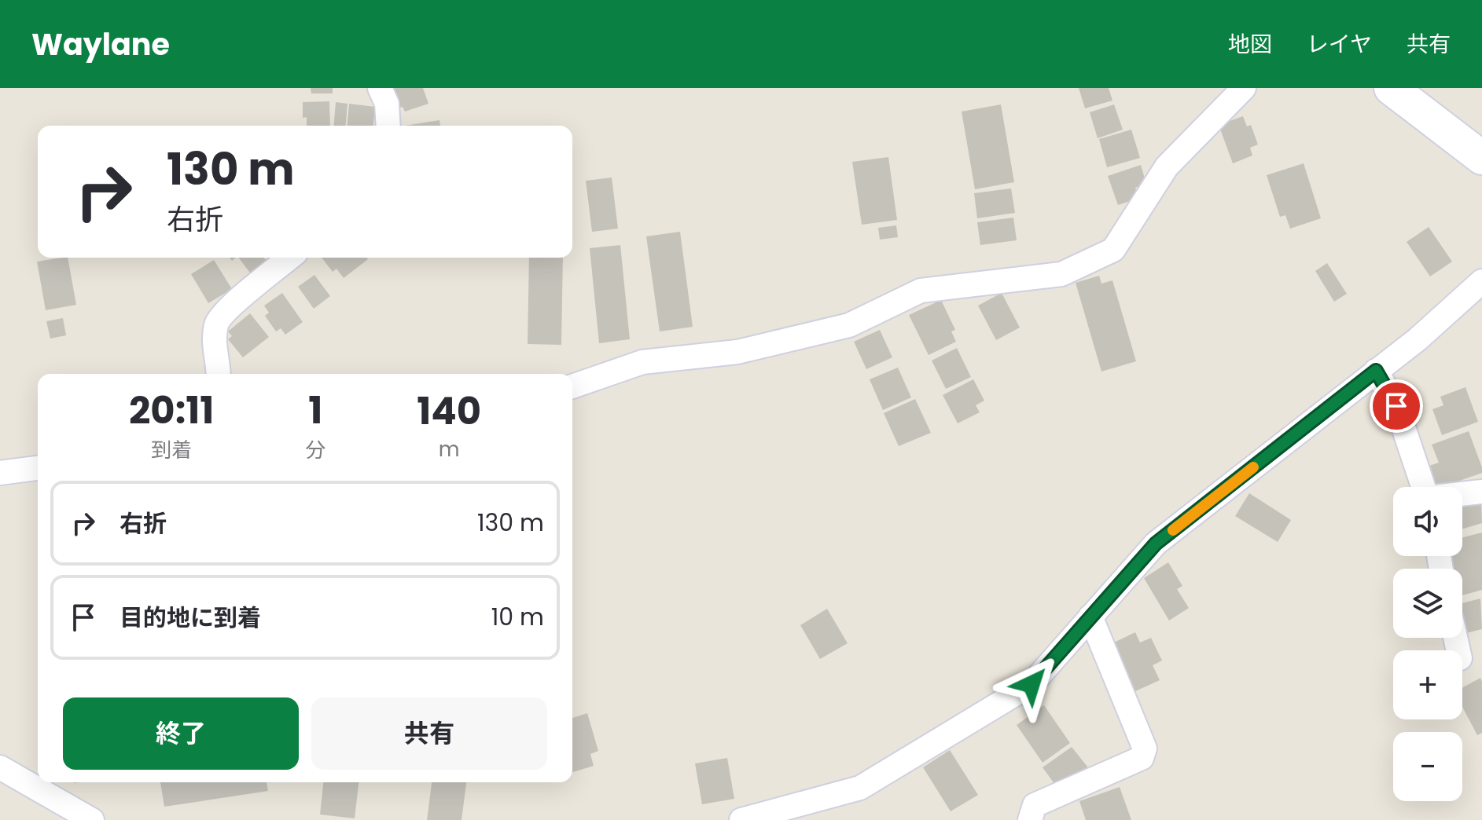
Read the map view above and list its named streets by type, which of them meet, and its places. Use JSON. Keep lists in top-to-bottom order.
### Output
{
  "page": {
    "header": "Waylane",
    "nav": ["地図", "レイヤ", "共有"],
    "turn": ["130 m", "右折"],
    "eta": [
      "20:11",
      "到着",
      "1",
      "分",
      "140",
      "m"
    ],
    "list": [
      {
        "name": "右折",
        "value": "130 m"
      },
      {
        "name": "目的地に到着",
        "value": "10 m"
      }
    ],
    "map_buttons": ["+", "−"],
    "buttons": ["終了", "共有"]
  }
}
